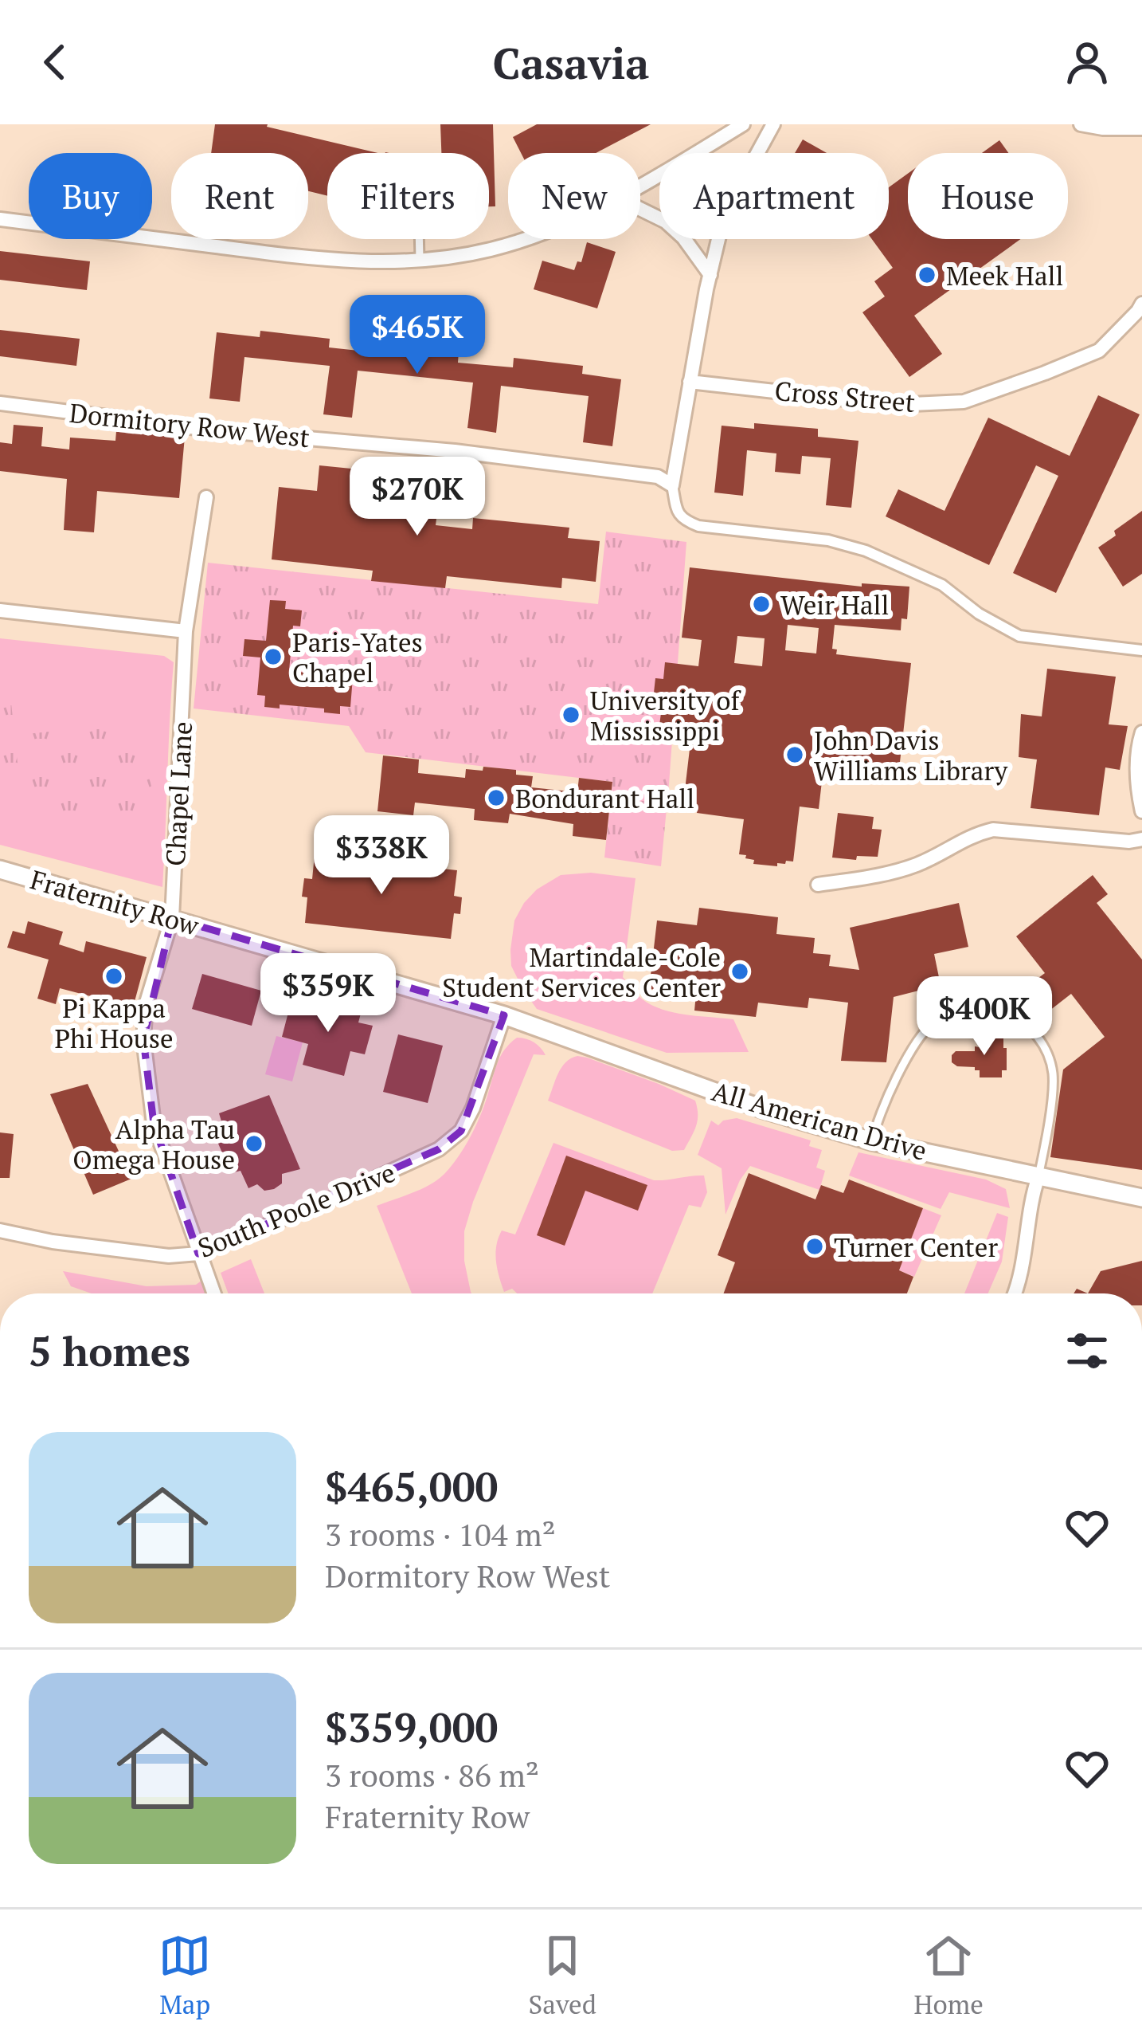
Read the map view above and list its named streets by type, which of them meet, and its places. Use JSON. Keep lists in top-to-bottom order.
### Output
{
  "streets": {
    "street": [
      "Cross Street",
      "Dormitory Row West",
      "Chapel Lane",
      "Fraternity Row",
      "All American Drive",
      "South Poole Drive"
    ]
  },
  "crossings": [
    ["Chapel Lane", "Fraternity Row"],
    ["Chapel Lane", "South Poole Drive"],
    ["Fraternity Row", "All American Drive"],
    ["Fraternity Row", "South Poole Drive"],
    ["All American Drive", "South Poole Drive"]
  ],
  "places": [
    "Meek Hall",
    "Weir Hall",
    "Paris-Yates Chapel",
    "University of Mississippi",
    "John Davis Williams Library",
    "Bondurant Hall",
    "Martindale-Cole Student Services Center",
    "Pi Kappa Phi House",
    "Alpha Tau Omega House",
    "Turner Center"
  ],
  "page": {
    "header": "Casavia",
    "chip": [
      "Buy",
      "Rent",
      "Filters",
      "New",
      "Apartment",
      "House"
    ],
    "price": [
      "$465K",
      "$270K",
      "$338K",
      "$359K",
      "$400K"
    ],
    "heading": "5 homes",
    "list": [
      {
        "name": "$465,000",
        "note": "3 rooms · 104 m² · Dormitory Row West"
      },
      {
        "name": "$359,000",
        "note": "3 rooms · 86 m² · Fraternity Row"
      }
    ],
    "tabs": ["Map", "Saved", "Home"]
  }
}
